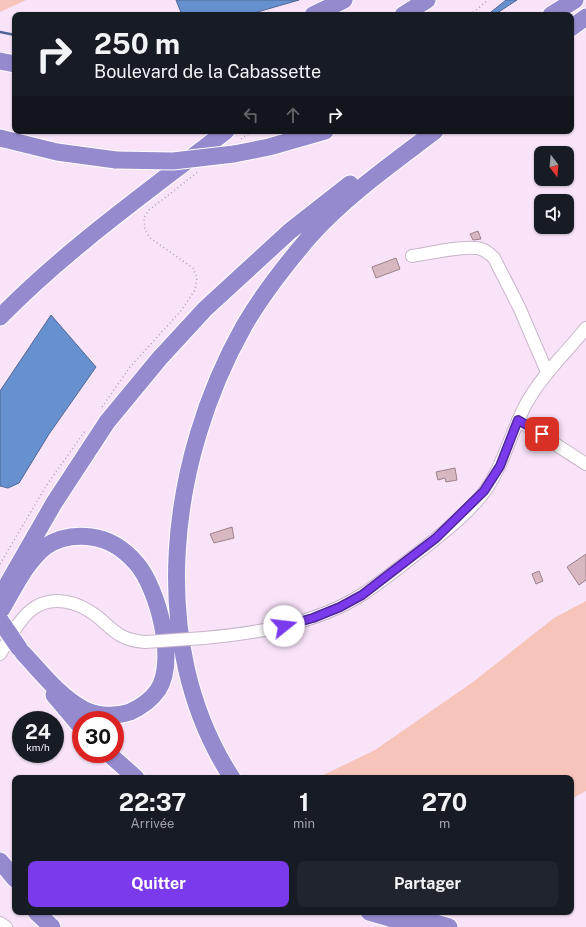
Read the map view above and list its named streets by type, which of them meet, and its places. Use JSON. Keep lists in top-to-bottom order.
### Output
{
  "north": "bottom",
  "page": {
    "turn": ["250 m", "Boulevard de la Cabassette"],
    "speed": "24 km/h",
    "limit": "30",
    "eta": [
      "22:37",
      "Arrivée",
      "1",
      "min",
      "270",
      "m"
    ],
    "buttons": ["Quitter", "Partager"]
  }
}
